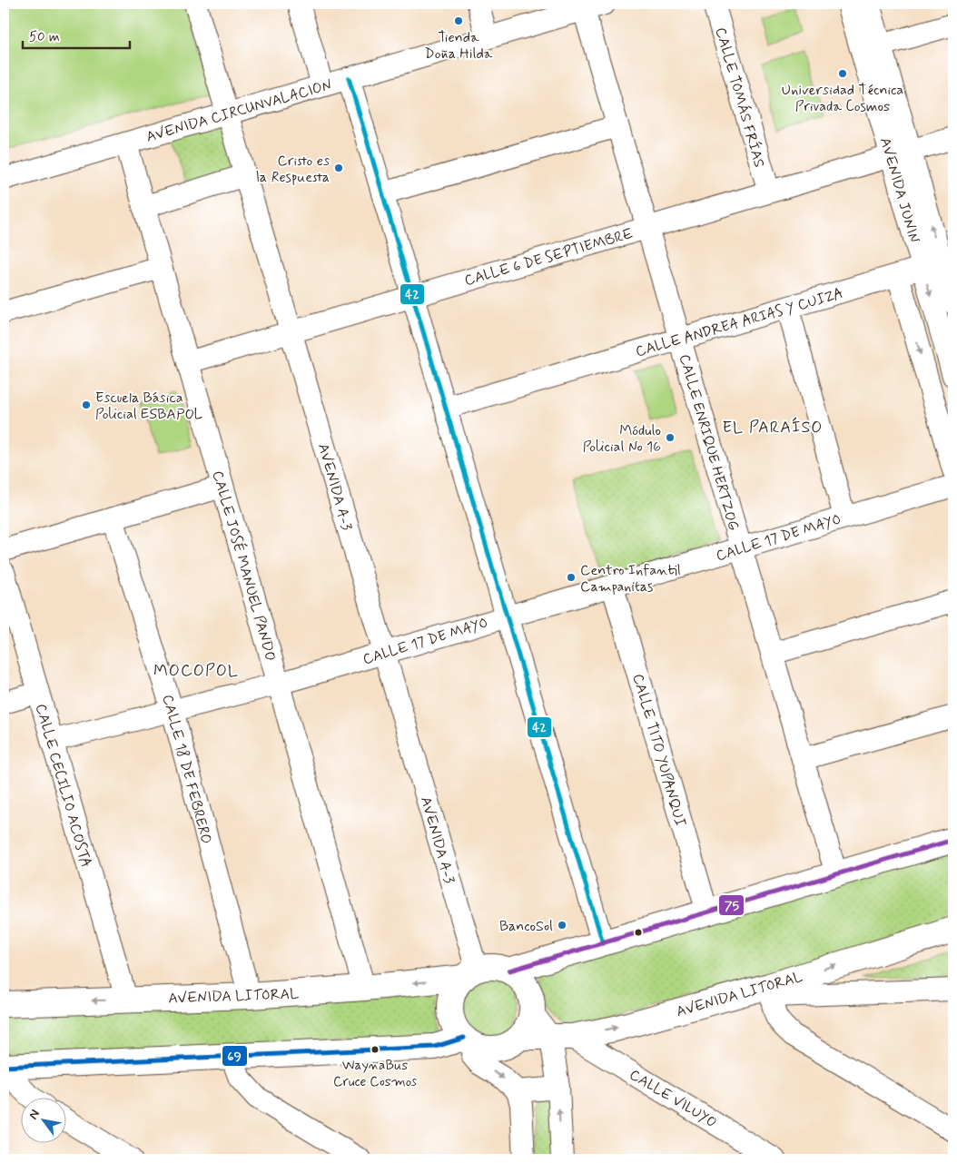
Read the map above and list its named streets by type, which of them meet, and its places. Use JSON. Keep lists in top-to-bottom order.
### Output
{
  "streets": {
    "main road": ["AVENIDA LITORAL"],
    "street": [
      "CALLE TOMÁS FRÍAS",
      "AVENIDA CIRCUNVALACION",
      "AVENIDA JUNIN",
      "CALLE 6 DE SEPTIEMBRE",
      "CALLE ANDREA ARIAS Y CUIZA",
      "CALLE ENRIQUE HERTZOG",
      "AVENIDA A-3",
      "CALLE 17 DE MAYO",
      "CALLE JOSÉ MANUEL PANDO",
      "CALLE TITO YUPANQUI",
      "CALLE 18 DE FEBRERO",
      "CALLE CECILIO ACOSTA",
      "CALLE VILUYO"
    ]
  },
  "crossings": [
    ["CALLE TOMÁS FRÍAS", "CALLE 6 DE SEPTIEMBRE"],
    ["AVENIDA CIRCUNVALACION", "CALLE ENRIQUE HERTZOG"],
    ["AVENIDA CIRCUNVALACION", "AVENIDA A-3"],
    ["AVENIDA CIRCUNVALACION", "CALLE JOSÉ MANUEL PANDO"],
    ["AVENIDA JUNIN", "CALLE 6 DE SEPTIEMBRE"],
    ["AVENIDA JUNIN", "CALLE ANDREA ARIAS Y CUIZA"],
    ["CALLE 6 DE SEPTIEMBRE", "CALLE ENRIQUE HERTZOG"],
    ["CALLE 6 DE SEPTIEMBRE", "AVENIDA A-3"],
    ["CALLE 6 DE SEPTIEMBRE", "CALLE JOSÉ MANUEL PANDO"],
    ["CALLE ANDREA ARIAS Y CUIZA", "CALLE ENRIQUE HERTZOG"],
    ["CALLE ENRIQUE HERTZOG", "CALLE 17 DE MAYO"],
    ["AVENIDA A-3", "CALLE 17 DE MAYO"],
    ["AVENIDA A-3", "AVENIDA LITORAL"],
    ["CALLE 17 DE MAYO", "CALLE JOSÉ MANUEL PANDO"],
    ["CALLE 17 DE MAYO", "CALLE TITO YUPANQUI"],
    ["CALLE 17 DE MAYO", "CALLE 18 DE FEBRERO"],
    ["CALLE 17 DE MAYO", "CALLE CECILIO ACOSTA"],
    ["CALLE JOSÉ MANUEL PANDO", "AVENIDA LITORAL"],
    ["CALLE 18 DE FEBRERO", "AVENIDA LITORAL"],
    ["CALLE CECILIO ACOSTA", "AVENIDA LITORAL"],
    ["AVENIDA LITORAL", "CALLE VILUYO"]
  ],
  "districts": ["EL PARAÍSO", "MOCOPOL"],
  "places": [
    "Tienda Doña Hilda",
    "Universidad Técnica Privada Cosmos",
    "Cristo es la Respuesta",
    "Escuela Básica Policial ESBAPOL",
    "Módulo Policial No 16",
    "Centro Infantil Campanitas",
    "BancoSol",
    "WaynaBus Cruce Cosmos"
  ],
  "lines": ["transit line 42", "transit line 75", "transit line 69"],
  "scale_bar": "50 m",
  "north": "top left"
}
